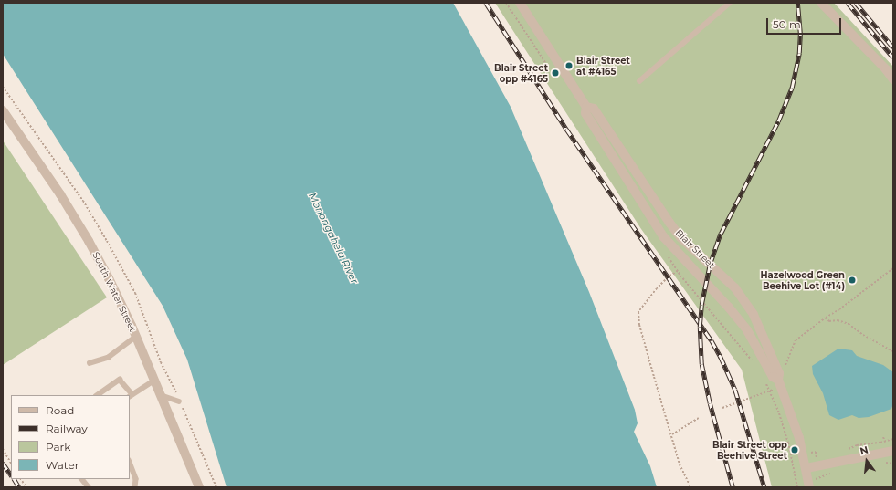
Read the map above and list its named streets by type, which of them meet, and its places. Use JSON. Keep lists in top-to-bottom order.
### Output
{
  "streets": {
    "street": ["Blair Street", "South Water Street"]
  },
  "water": ["Monongahela River"],
  "places": [
    "Blair Street at #4165",
    "Blair Street opp #4165",
    "Hazelwood Green Beehive Lot (#14)",
    "Blair Street opp Beehive Street"
  ],
  "legend": [
    "Road",
    "Railway",
    "Park",
    "Water"
  ],
  "scale_bar": "50 m",
  "north": "top"
}
